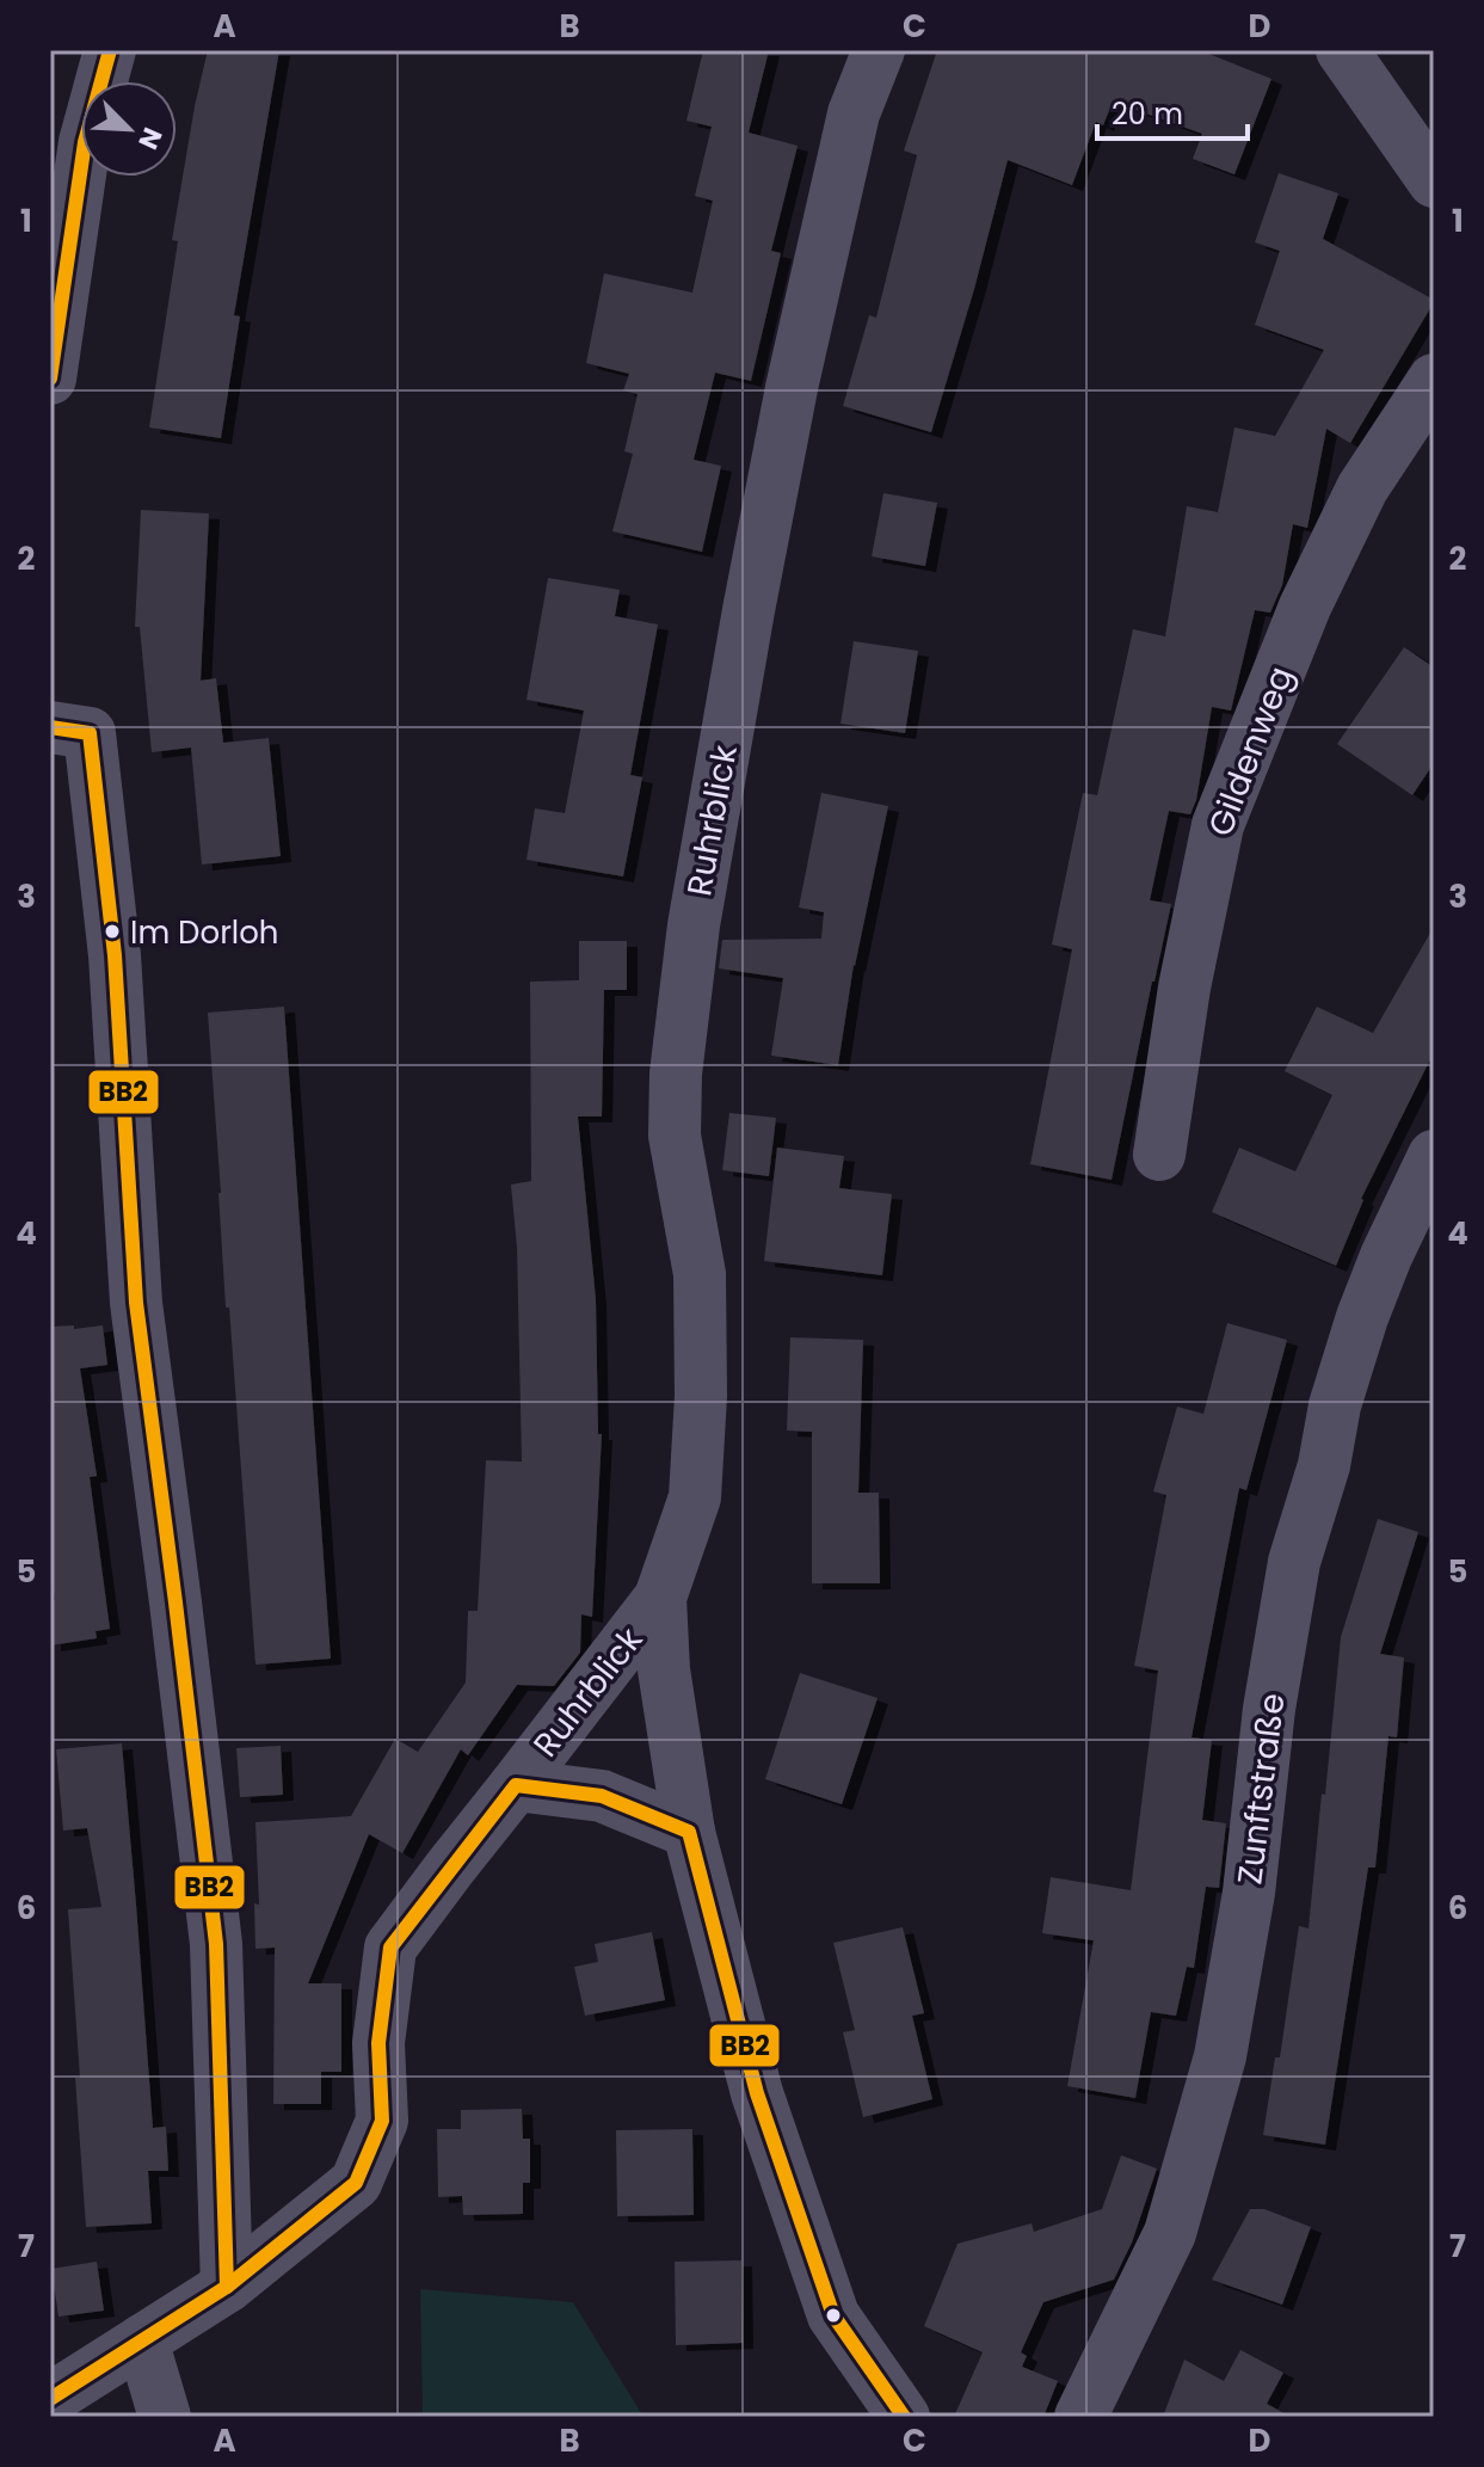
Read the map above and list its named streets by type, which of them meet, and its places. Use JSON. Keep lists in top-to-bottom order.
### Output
{
  "streets": {
    "street": ["Gildenweg", "Ruhrblick", "Zunftstraße"]
  },
  "places": ["Im Dorloh"],
  "lines": ["transit line BB2"],
  "scale_bar": "20 m",
  "north": "bottom right",
  "grid": {
    "columns": [
      "A",
      "B",
      "C",
      "D"
    ],
    "rows": [
      "1",
      "2",
      "3",
      "4",
      "5",
      "6",
      "7"
    ]
  }
}
